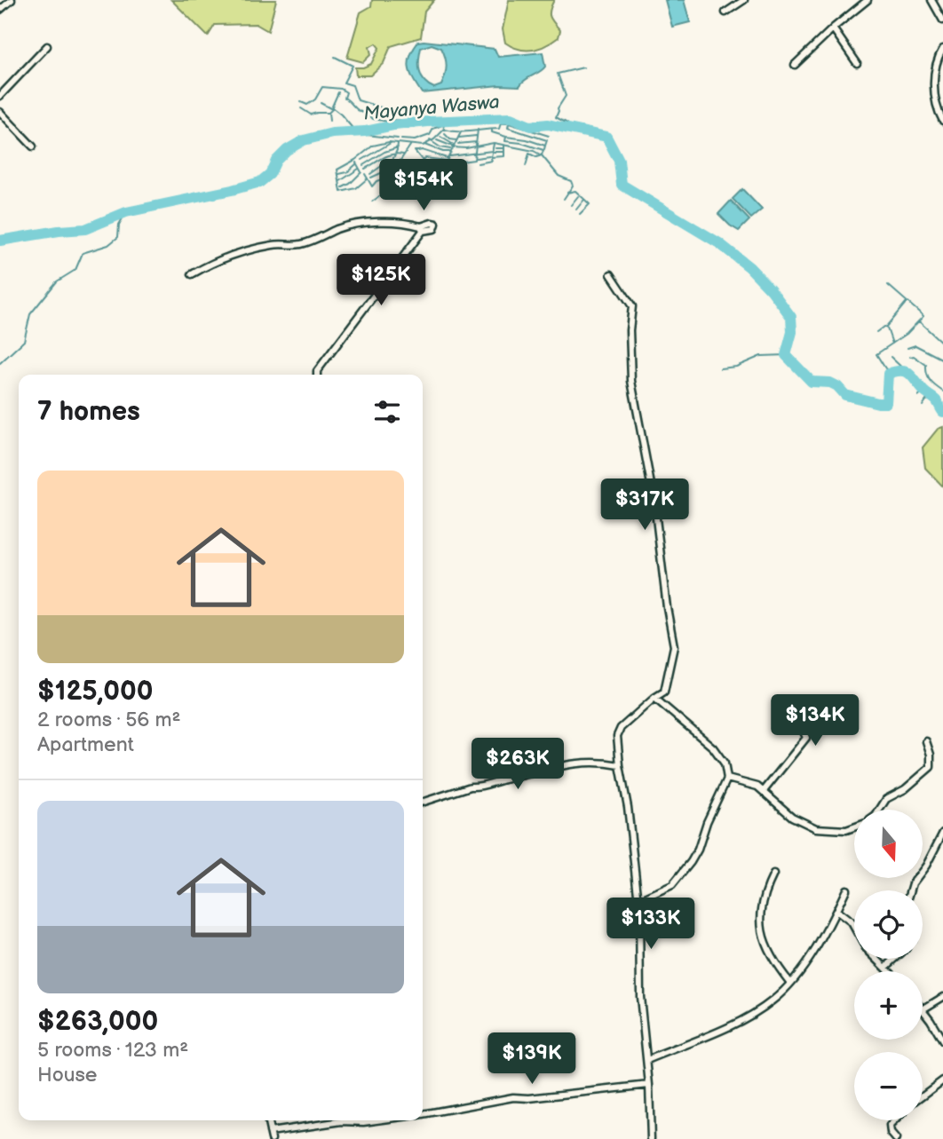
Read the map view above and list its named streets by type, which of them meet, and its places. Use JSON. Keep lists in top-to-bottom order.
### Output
{
  "water": ["Mayanya Waswa"],
  "north": "bottom",
  "page": {
    "price": [
      "$154K",
      "$125K",
      "$317K",
      "$134K",
      "$263K",
      "$133K",
      "$139K"
    ],
    "heading": "7 homes",
    "list": [
      {
        "name": "$125,000",
        "note": "2 rooms · 56 m² · Apartment"
      },
      {
        "name": "$263,000",
        "note": "5 rooms · 123 m² · House"
      }
    ],
    "map_buttons": ["+", "−"]
  }
}
